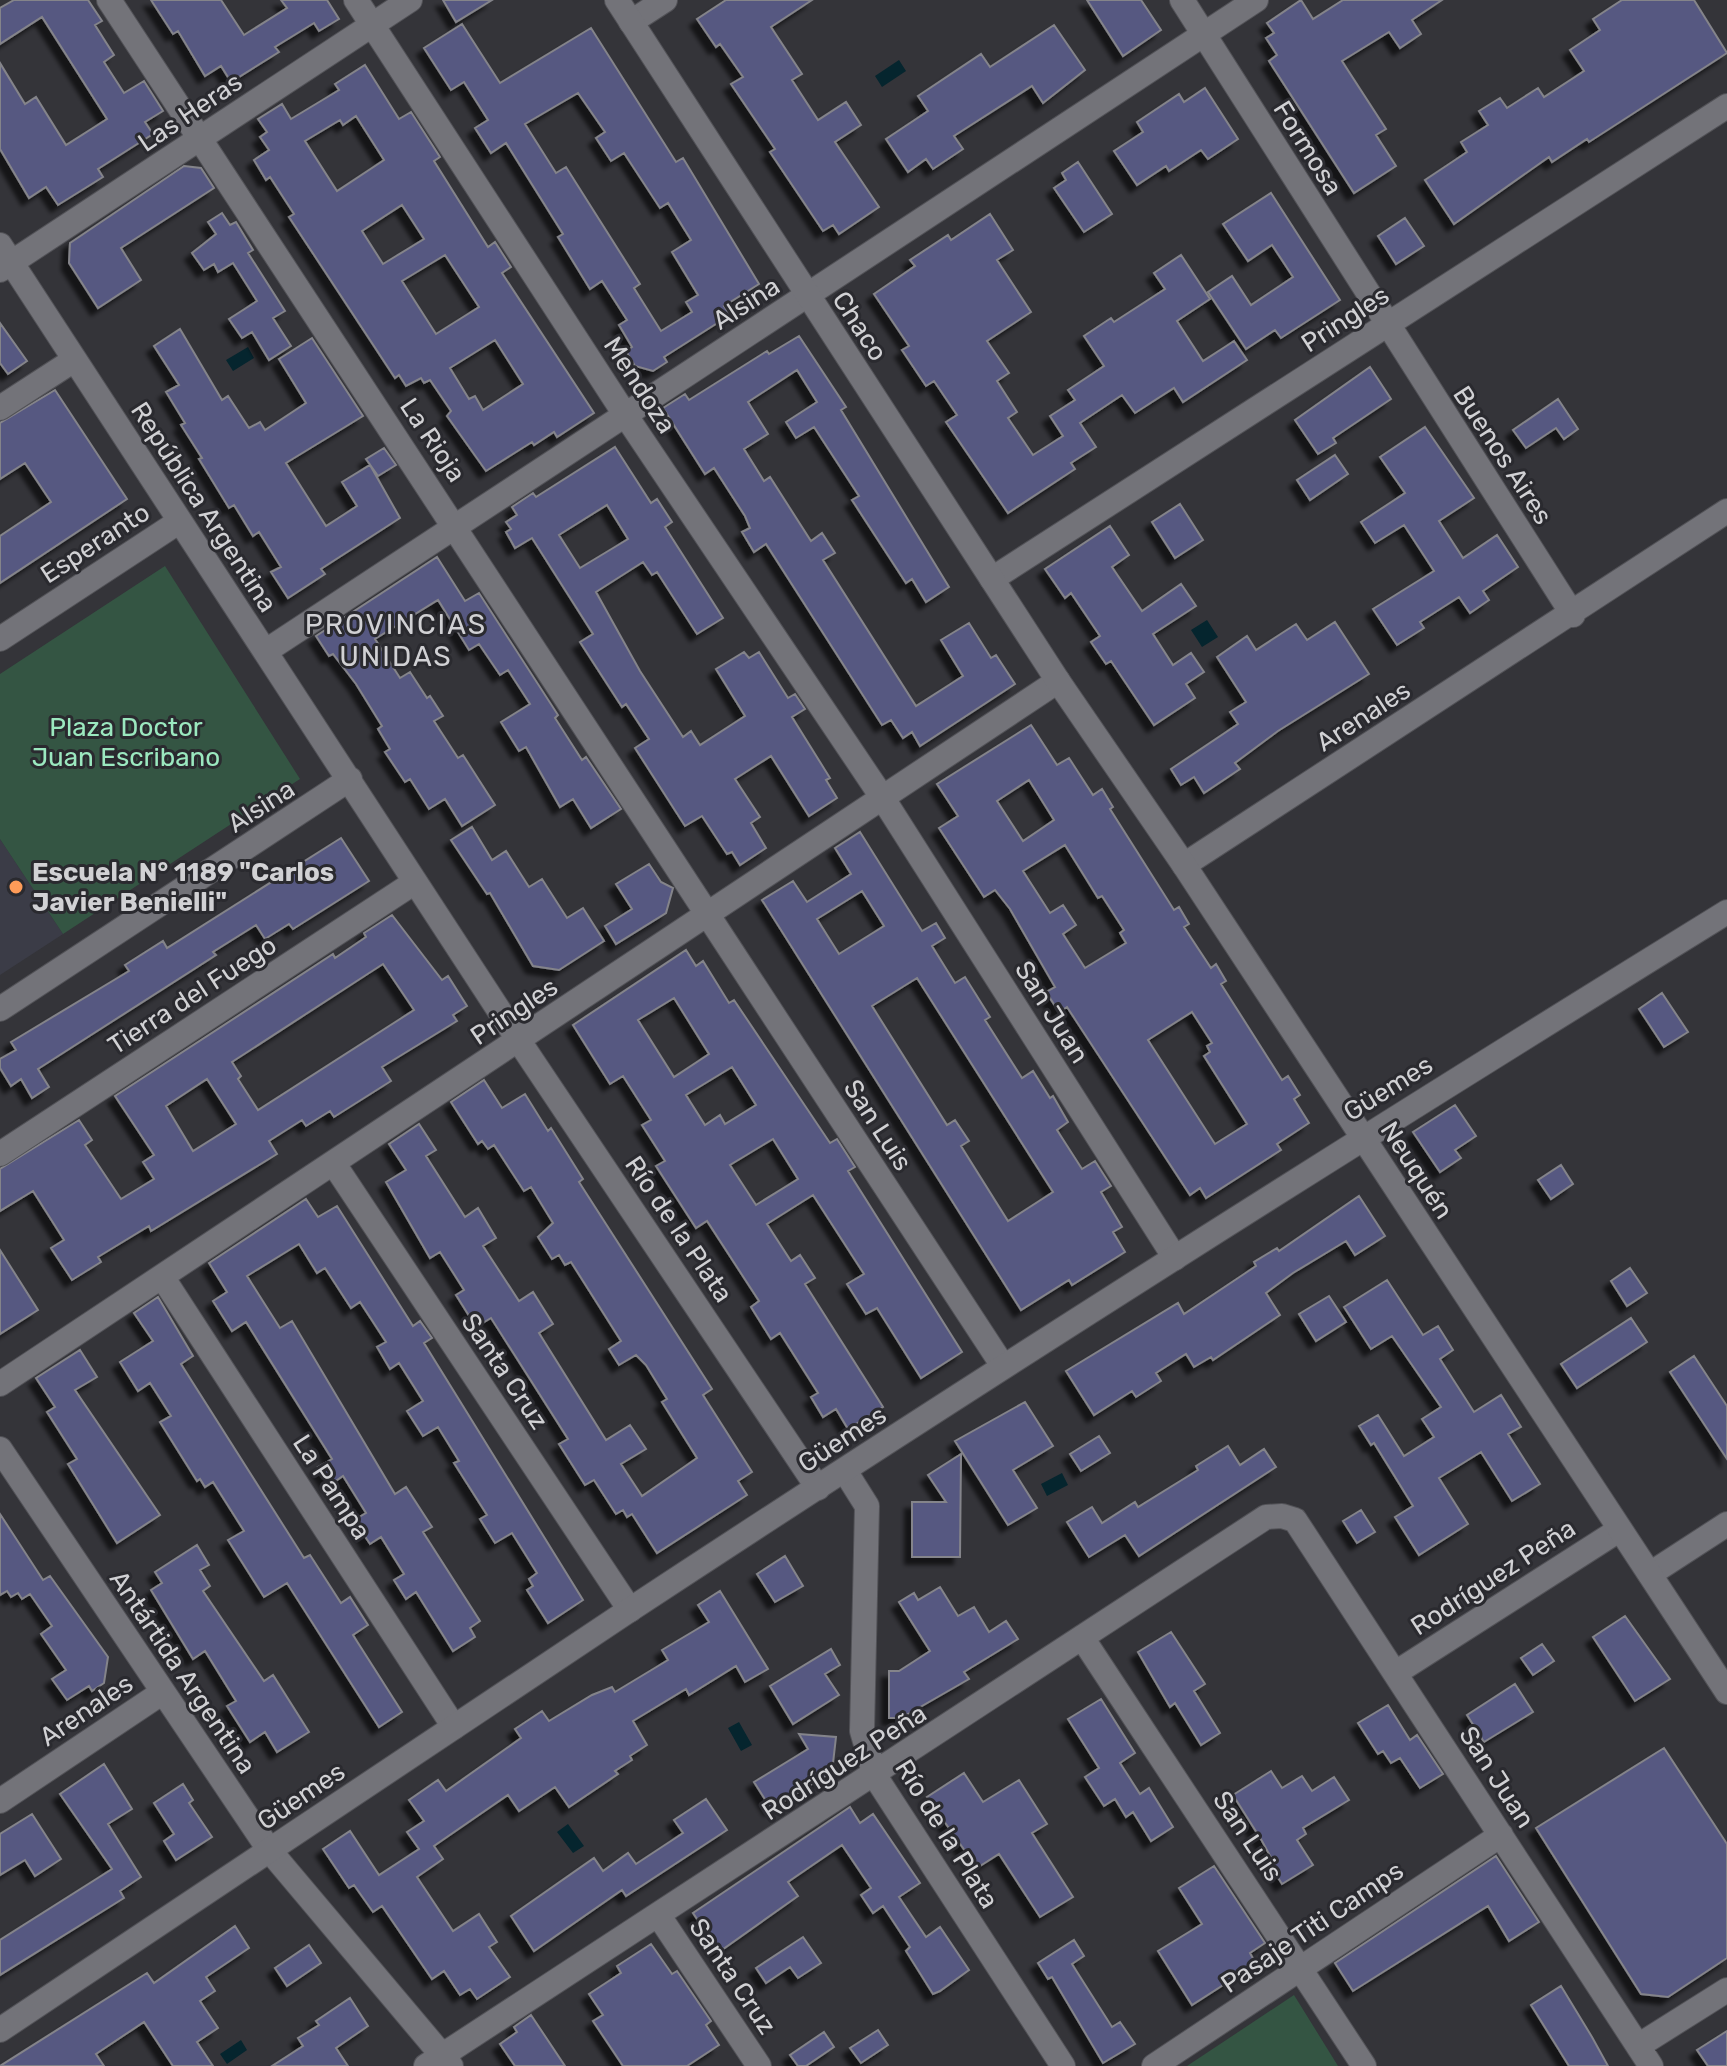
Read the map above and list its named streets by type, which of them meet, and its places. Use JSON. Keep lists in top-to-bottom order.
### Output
{
  "streets": {
    "street": [
      "Las Heras",
      "Formosa",
      "Alsina",
      "Pringles",
      "Chaco",
      "Mendoza",
      "La Rioja",
      "Buenos Aires",
      "República Argentina",
      "Esperanto",
      "Arenales",
      "Tierra del Fuego",
      "San Juan",
      "Güemes",
      "San Luis",
      "Neuquén",
      "Río de la Plata",
      "Santa Cruz",
      "La Pampa",
      "Rodríguez Peña",
      "Antártida Argentina",
      "Pasaje Titi Camps"
    ]
  },
  "crossings": [
    ["Las Heras", "Mendoza"],
    ["Las Heras", "La Rioja"],
    ["Las Heras", "República Argentina"],
    ["Formosa", "Alsina"],
    ["Formosa", "Pringles"],
    ["Formosa", "Buenos Aires"],
    ["Alsina", "Chaco"],
    ["Alsina", "Mendoza"],
    ["Alsina", "La Rioja"],
    ["Alsina", "República Argentina"],
    ["Pringles", "Chaco"],
    ["Pringles", "Mendoza"],
    ["Pringles", "La Rioja"],
    ["Pringles", "Buenos Aires"],
    ["Pringles", "República Argentina"],
    ["Pringles", "San Juan"],
    ["Pringles", "San Luis"],
    ["Pringles", "Neuquén"],
    ["Pringles", "Río de la Plata"],
    ["Pringles", "Santa Cruz"],
    ["Pringles", "La Pampa"],
    ["Chaco", "Neuquén"],
    ["Mendoza", "San Juan"],
    ["La Rioja", "San Luis"],
    ["Buenos Aires", "Arenales"],
    ["República Argentina", "Esperanto"],
    ["República Argentina", "Tierra del Fuego"],
    ["República Argentina", "Río de la Plata"],
    ["Arenales", "Neuquén"],
    ["Arenales", "Antártida Argentina"],
    ["San Juan", "Güemes"],
    ["San Juan", "Rodríguez Peña"],
    ["San Juan", "Pasaje Titi Camps"],
    ["Güemes", "San Luis"],
    ["Güemes", "Neuquén"],
    ["Güemes", "Río de la Plata"],
    ["Güemes", "Santa Cruz"],
    ["Güemes", "La Pampa"],
    ["Güemes", "Antártida Argentina"],
    ["San Luis", "Rodríguez Peña"],
    ["San Luis", "Pasaje Titi Camps"],
    ["Neuquén", "Rodríguez Peña"],
    ["Río de la Plata", "Rodríguez Peña"],
    ["Santa Cruz", "Rodríguez Peña"],
    ["Rodríguez Peña", "Antártida Argentina"]
  ],
  "districts": ["PROVINCIAS UNIDAS"],
  "parks": ["Plaza Doctor Juan Escribano"],
  "places": ["Escuela N° 1189 \"Carlos Javier Benielli\""]
}
